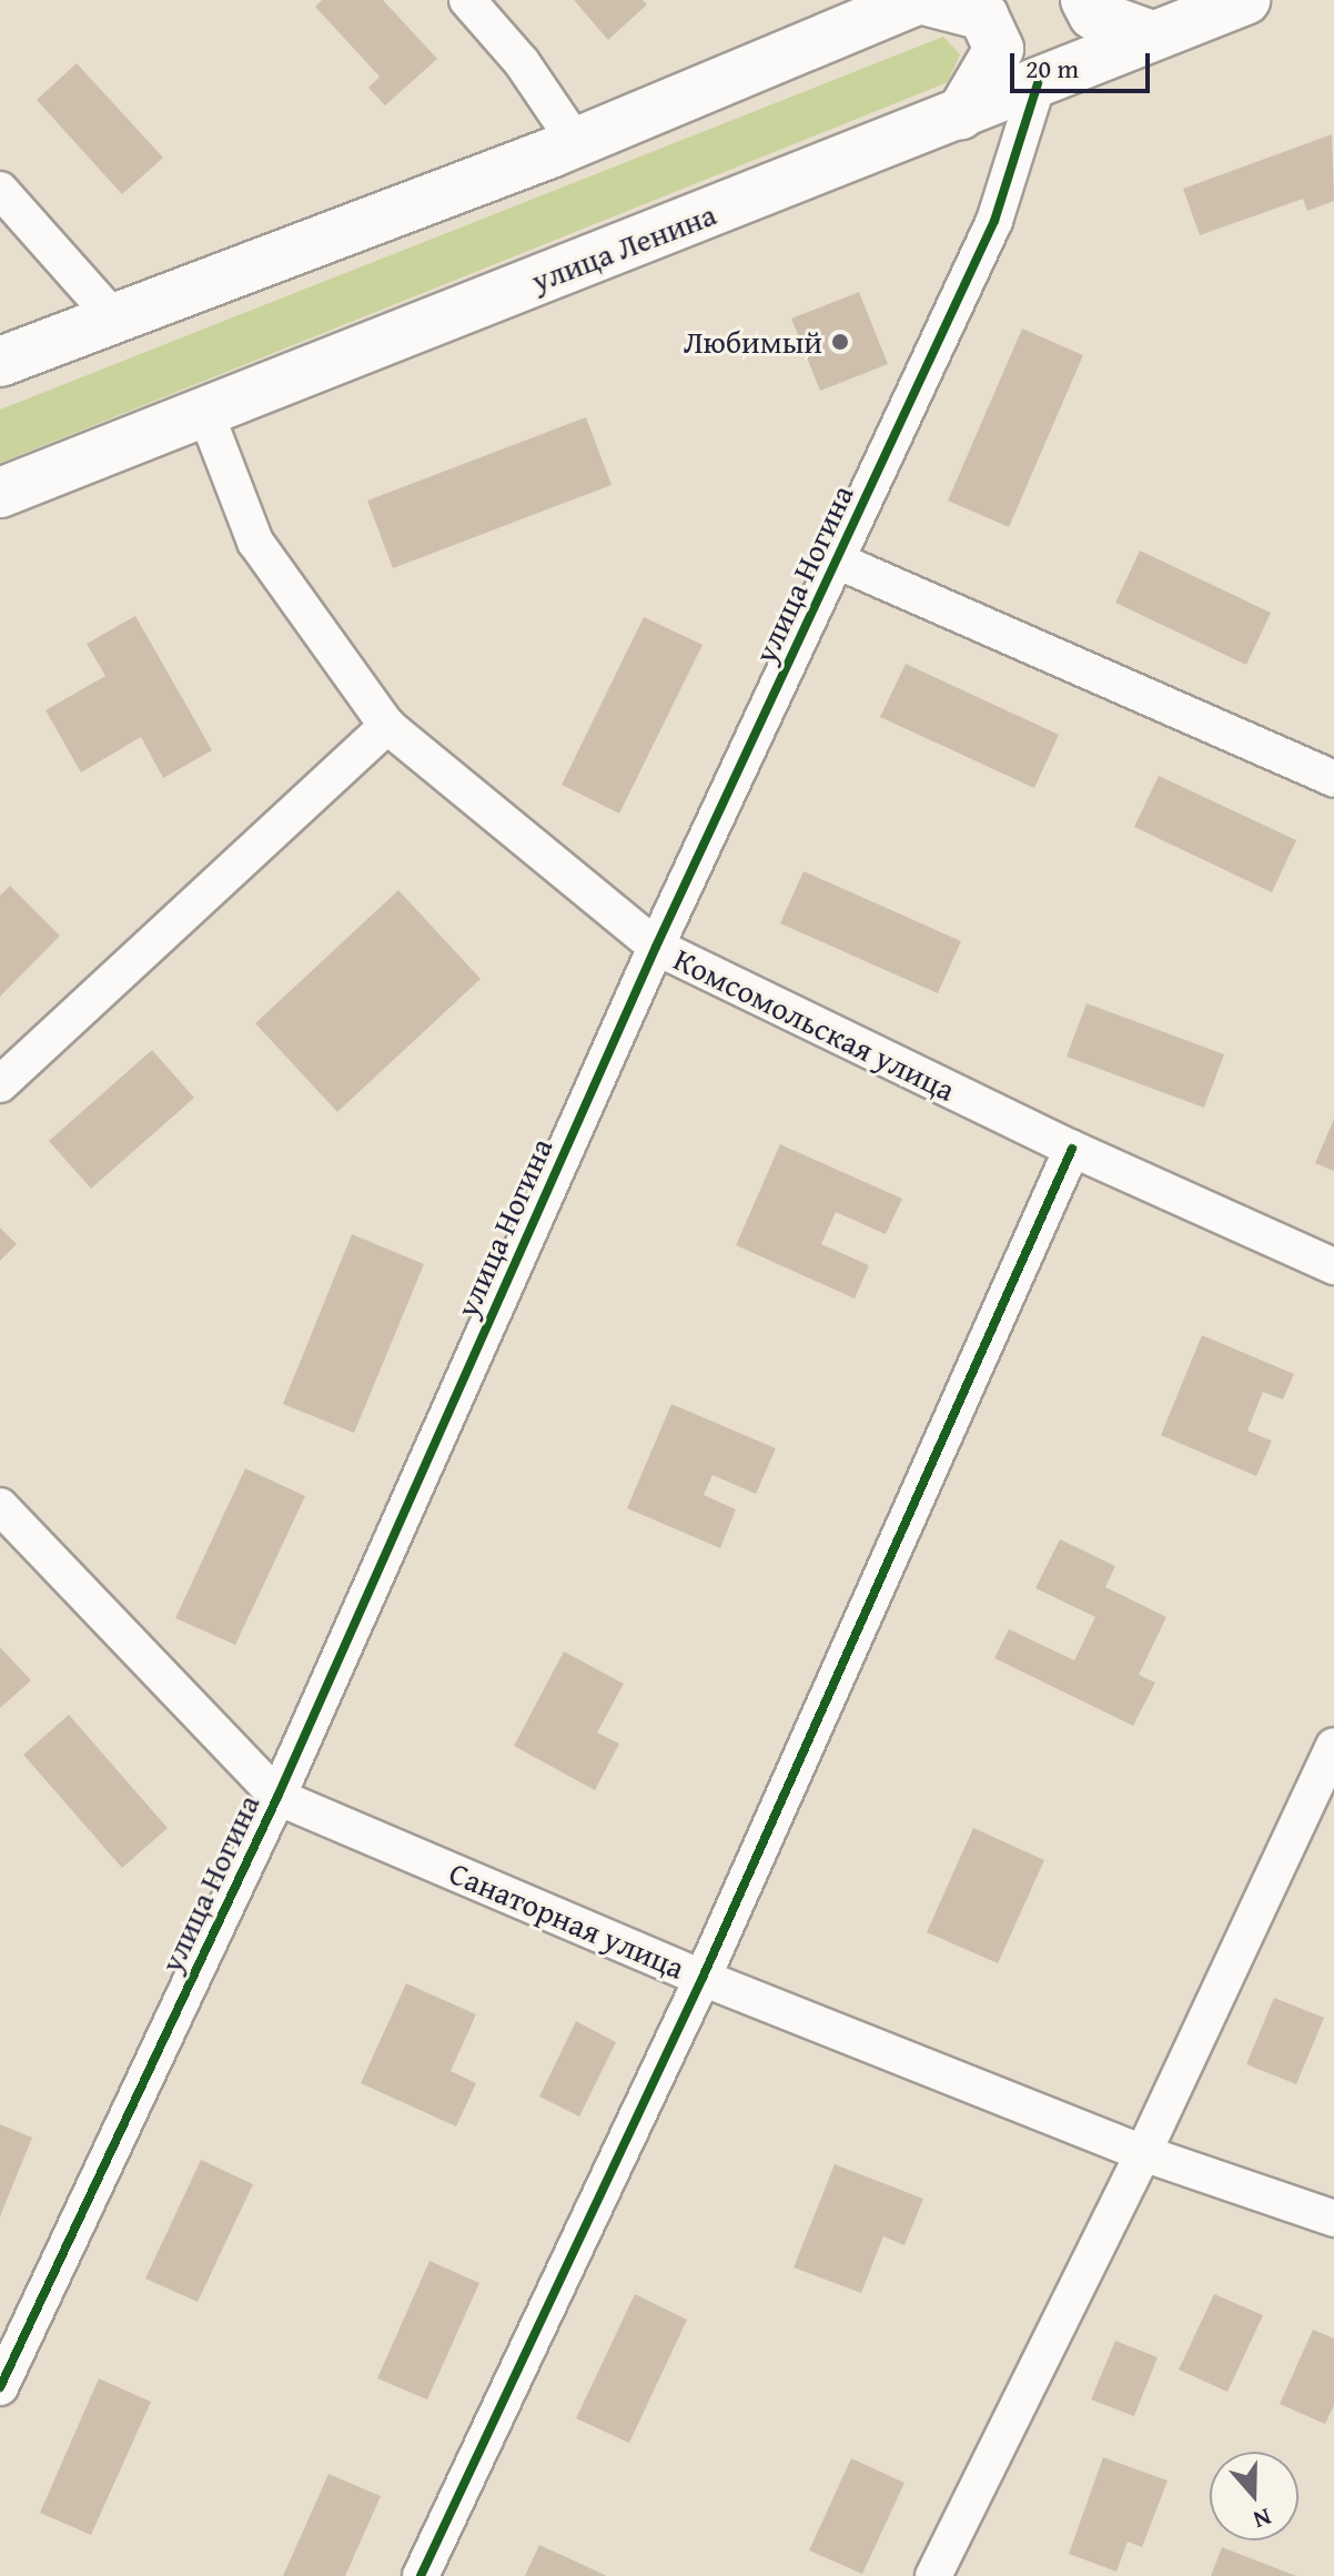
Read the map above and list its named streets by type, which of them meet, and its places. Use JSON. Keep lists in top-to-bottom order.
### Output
{
  "streets": {
    "main road": ["улица Ленина"],
    "street": ["улица Ногина", "Комсомольская улица", "Санаторная улица"]
  },
  "crossings": [
    ["улица Ленина", "улица Ногина"],
    ["улица Ленина", "Комсомольская улица"],
    ["улица Ногина", "Комсомольская улица"],
    ["улица Ногина", "Санаторная улица"]
  ],
  "places": ["Любимый"],
  "scale_bar": "20 m",
  "north": "bottom"
}
